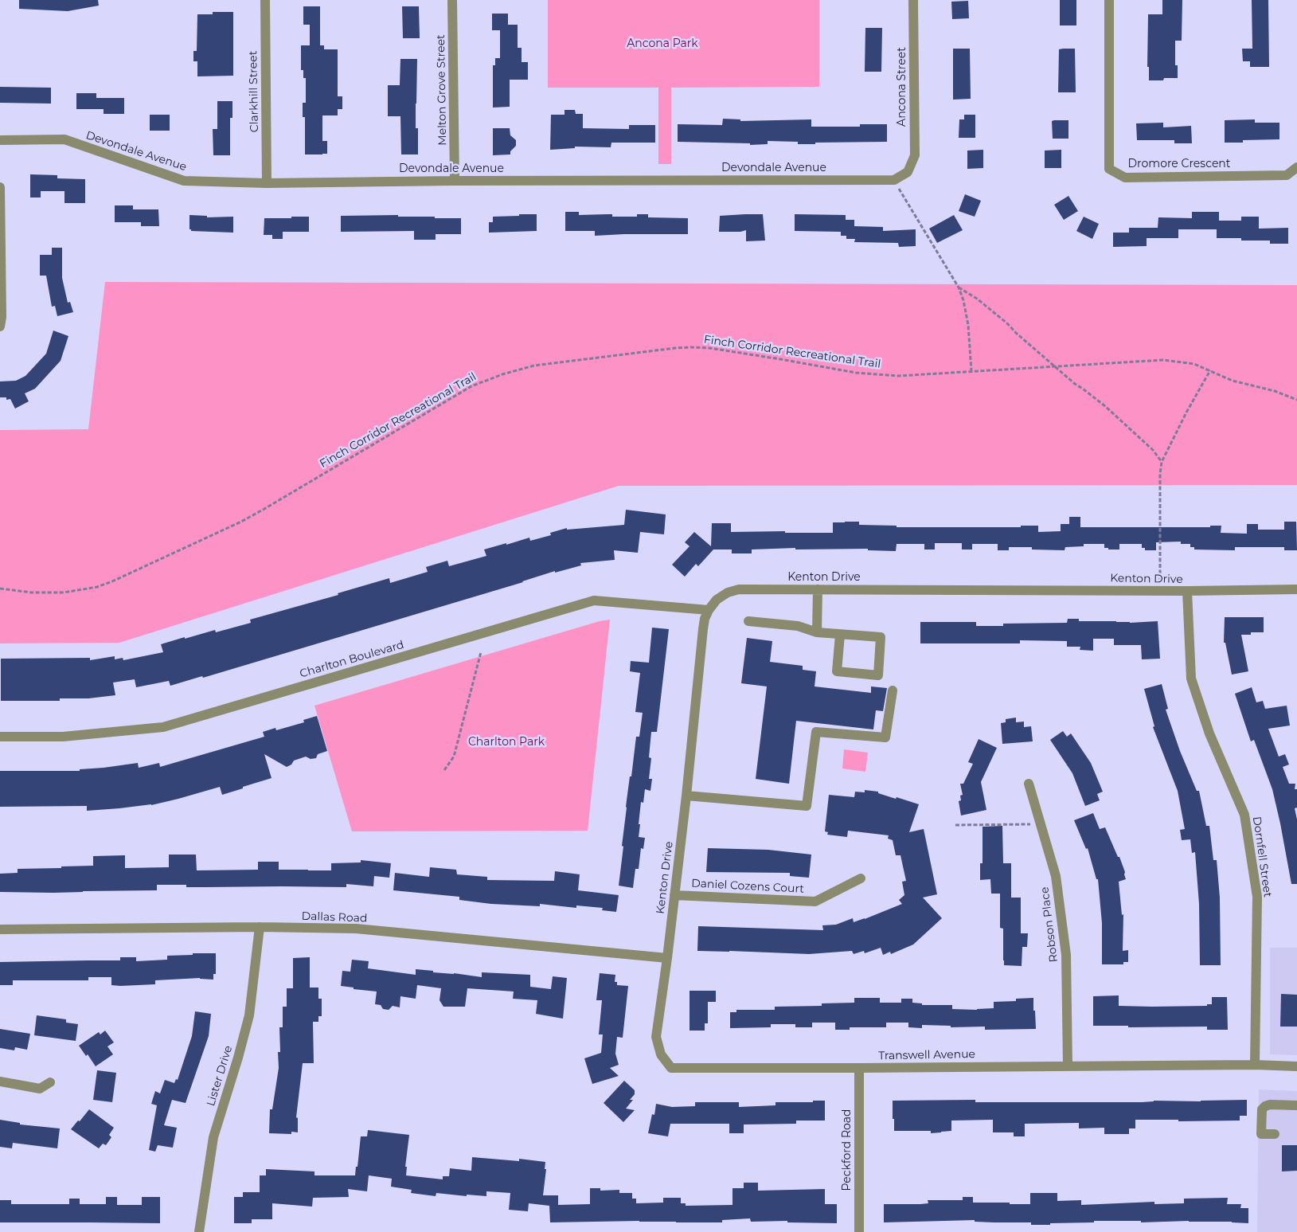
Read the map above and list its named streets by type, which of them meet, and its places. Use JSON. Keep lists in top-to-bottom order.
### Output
{
  "streets": {
    "street": [
      "Ancona Street",
      "Melton Grove Street",
      "Clarkhill Street",
      "Devondale Avenue",
      "Dromore Crescent",
      "Kenton Drive",
      "Charlton Boulevard",
      "Dornfell Street",
      "Daniel Cozens Court",
      "Dallas Road",
      "Robson Place",
      "Transwell Avenue",
      "Lister Drive",
      "Peckford Road"
    ],
    "path": ["Finch Corridor Recreational Trail"]
  },
  "crossings": [
    ["Ancona Street", "Devondale Avenue"],
    ["Melton Grove Street", "Devondale Avenue"],
    ["Clarkhill Street", "Devondale Avenue"],
    ["Kenton Drive", "Charlton Boulevard"],
    ["Kenton Drive", "Dornfell Street"],
    ["Kenton Drive", "Daniel Cozens Court"],
    ["Kenton Drive", "Dallas Road"],
    ["Kenton Drive", "Transwell Avenue"],
    ["Dornfell Street", "Transwell Avenue"],
    ["Dallas Road", "Transwell Avenue"],
    ["Dallas Road", "Lister Drive"],
    ["Robson Place", "Transwell Avenue"],
    ["Transwell Avenue", "Peckford Road"]
  ],
  "parks": ["Ancona Park", "Charlton Park"]
}
